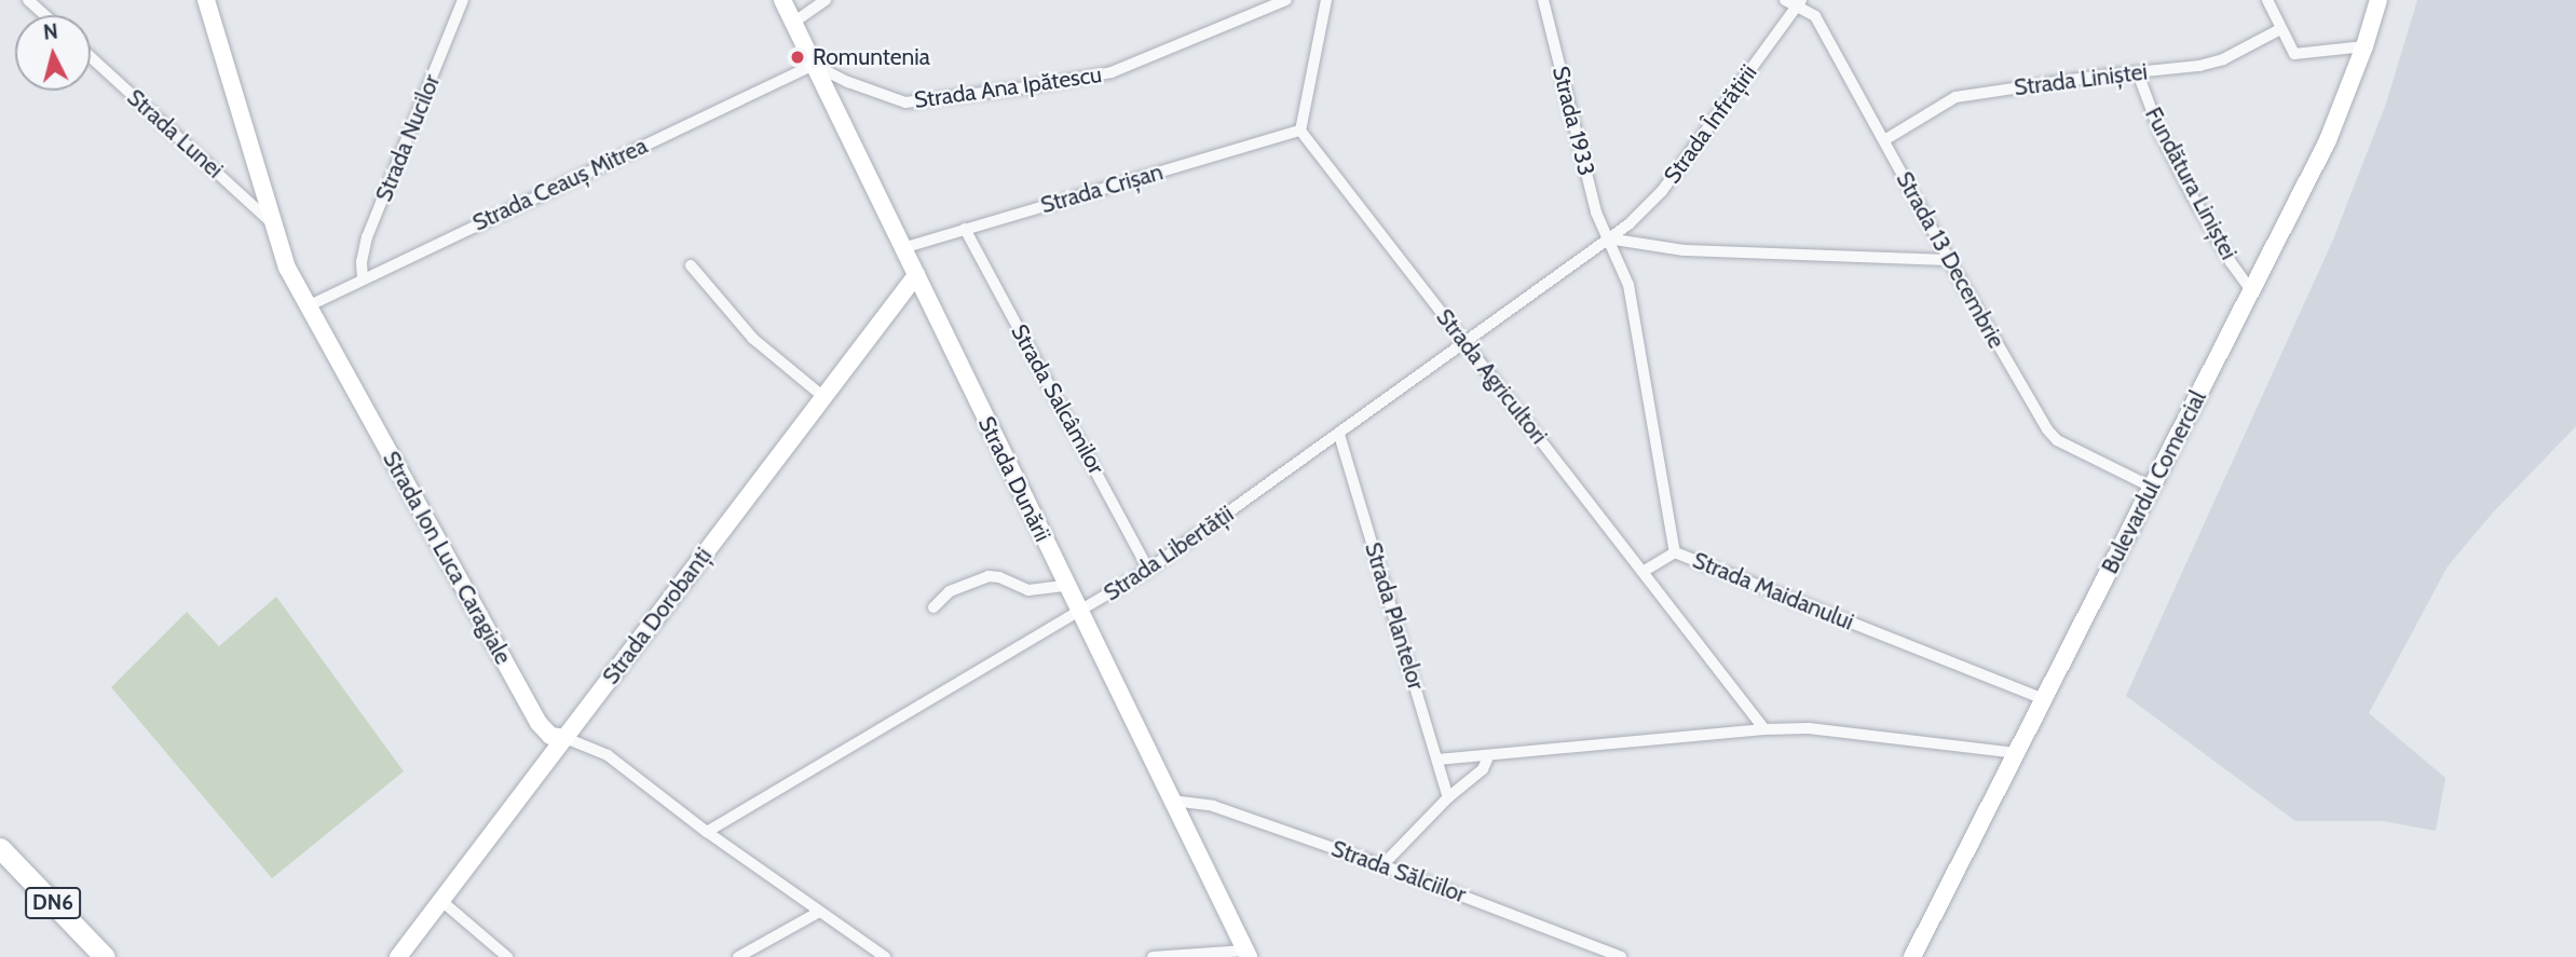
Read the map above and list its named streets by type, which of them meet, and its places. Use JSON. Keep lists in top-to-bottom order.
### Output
{
  "streets": {
    "highway": ["DN6"],
    "main road": [
      "Strada Dunării",
      "Bulevardul Comercial",
      "Strada Ion Luca Caragiale",
      "Strada Dorobanți"
    ],
    "street": [
      "Strada Liniștei",
      "Strada Ana Ipătescu",
      "Strada 1933",
      "Strada Înfrățirii",
      "Strada Lunei",
      "Strada Nucilor",
      "Fundătura Liniștei",
      "Strada Ceauș Mitrea",
      "Strada Crișan",
      "Strada 13 Decembrie",
      "Strada Agricultori",
      "Strada Salcâmilor",
      "Strada Libertății",
      "Strada Maidanului",
      "Strada Plantelor",
      "Strada Sălciilor"
    ]
  },
  "crossings": [
    ["Strada Liniștei", "Fundătura Liniștei"],
    ["Strada Liniștei", "Strada 13 Decembrie"],
    ["Strada Ana Ipătescu", "Strada Ceauș Mitrea"],
    ["Strada Ana Ipătescu", "Strada Dunării"],
    ["Strada 1933", "Strada Înfrățirii"],
    ["Strada 1933", "Strada Libertății"],
    ["Strada 1933", "Strada Maidanului"],
    ["Strada Înfrățirii", "Strada 13 Decembrie"],
    ["Strada Înfrățirii", "Strada Libertății"],
    ["Strada Înfrățirii", "Strada Maidanului"],
    ["Strada Lunei", "Strada Ion Luca Caragiale"],
    ["Strada Nucilor", "Strada Ceauș Mitrea"],
    ["Fundătura Liniștei", "Bulevardul Comercial"],
    ["Strada Ceauș Mitrea", "Strada Dunării"],
    ["Strada Ceauș Mitrea", "Strada Ion Luca Caragiale"],
    ["Strada Crișan", "Strada Agricultori"],
    ["Strada Crișan", "Strada Salcâmilor"],
    ["Strada Crișan", "Strada Dunării"],
    ["Strada 13 Decembrie", "Bulevardul Comercial"],
    ["Strada Agricultori", "Strada Libertății"],
    ["Strada Salcâmilor", "Strada Libertății"],
    ["Strada Dunării", "Strada Libertății"],
    ["Strada Dunării", "Strada Dorobanți"],
    ["Strada Dunării", "Strada Sălciilor"],
    ["Bulevardul Comercial", "Strada Maidanului"],
    ["Strada Libertății", "Strada Ion Luca Caragiale"],
    ["Strada Libertății", "Strada Maidanului"],
    ["Strada Libertății", "Strada Plantelor"],
    ["Strada Ion Luca Caragiale", "Strada Dorobanți"]
  ],
  "places": ["Romuntenia"],
  "north": "top"
}
